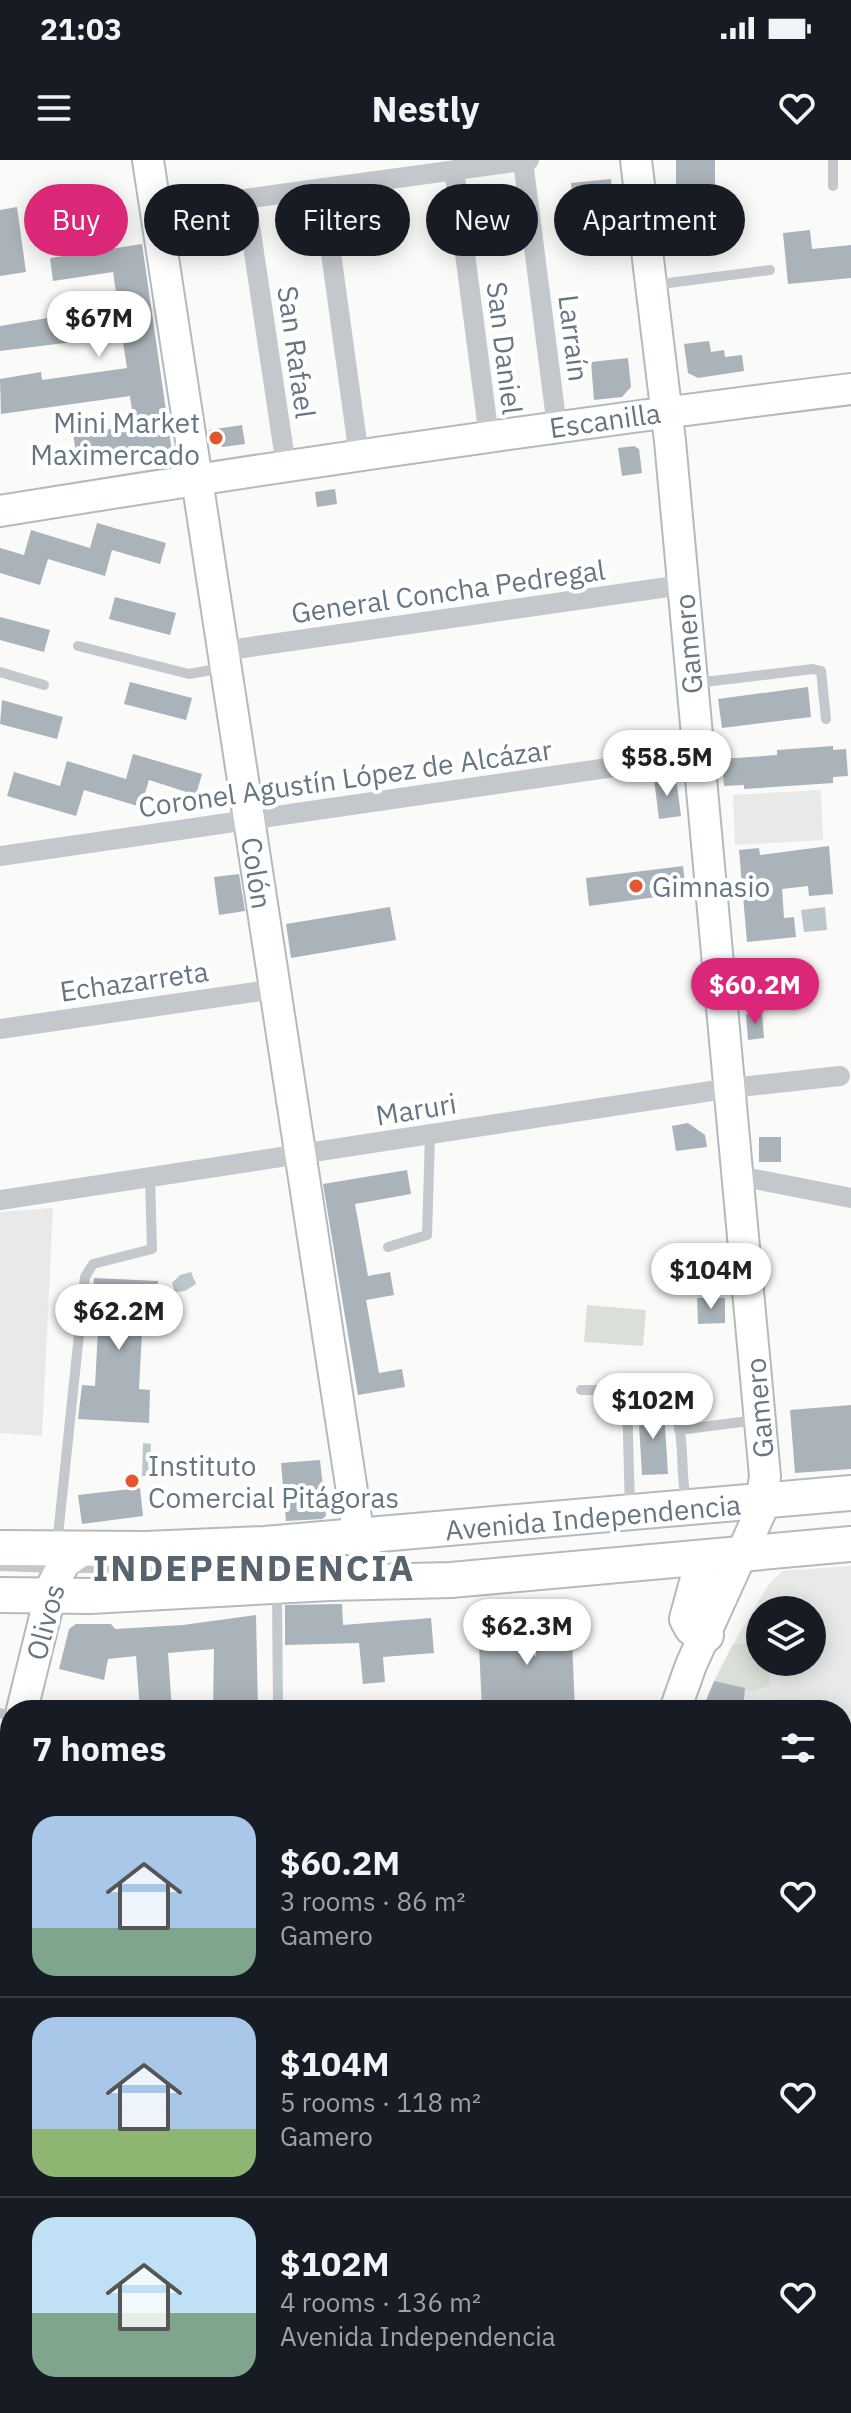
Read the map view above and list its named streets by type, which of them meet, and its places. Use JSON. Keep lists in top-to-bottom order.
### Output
{
  "streets": {
    "main road": ["Avenida Independencia"],
    "street": [
      "Larraín",
      "San Daniel",
      "San Rafael",
      "Escanilla",
      "General Concha Pedregal",
      "Gamero",
      "Coronel Agustín López de Alcázar",
      "Colón",
      "Echazarreta",
      "Maruri",
      "Olivos"
    ]
  },
  "crossings": [
    ["Larraín", "Escanilla"],
    ["San Daniel", "Escanilla"],
    ["San Rafael", "Escanilla"],
    ["Escanilla", "Gamero"],
    ["Escanilla", "Colón"],
    ["General Concha Pedregal", "Gamero"],
    ["General Concha Pedregal", "Colón"],
    ["Gamero", "Coronel Agustín López de Alcázar"],
    ["Gamero", "Maruri"],
    ["Gamero", "Avenida Independencia"],
    ["Coronel Agustín López de Alcázar", "Colón"],
    ["Colón", "Echazarreta"],
    ["Colón", "Maruri"],
    ["Colón", "Avenida Independencia"],
    ["Avenida Independencia", "Olivos"]
  ],
  "districts": ["INDEPENDENCIA"],
  "places": ["Mini Market Maximercado", "Gimnasio", "Instituto Comercial Pitágoras"],
  "page": {
    "status": "21:03",
    "header": "Nestly",
    "chip": [
      "Buy",
      "Rent",
      "Filters",
      "New",
      "Apartment"
    ],
    "price": [
      "$67M",
      "$58.5M",
      "$60.2M",
      "$104M",
      "$62.2M",
      "$102M",
      "$62.3M"
    ],
    "heading": "7 homes",
    "list": [
      {
        "name": "$60.2M",
        "note": "3 rooms · 86 m² · Gamero"
      },
      {
        "name": "$104M",
        "note": "5 rooms · 118 m² · Gamero"
      },
      {
        "name": "$102M",
        "note": "4 rooms · 136 m² · Avenida Independencia"
      }
    ]
  }
}
